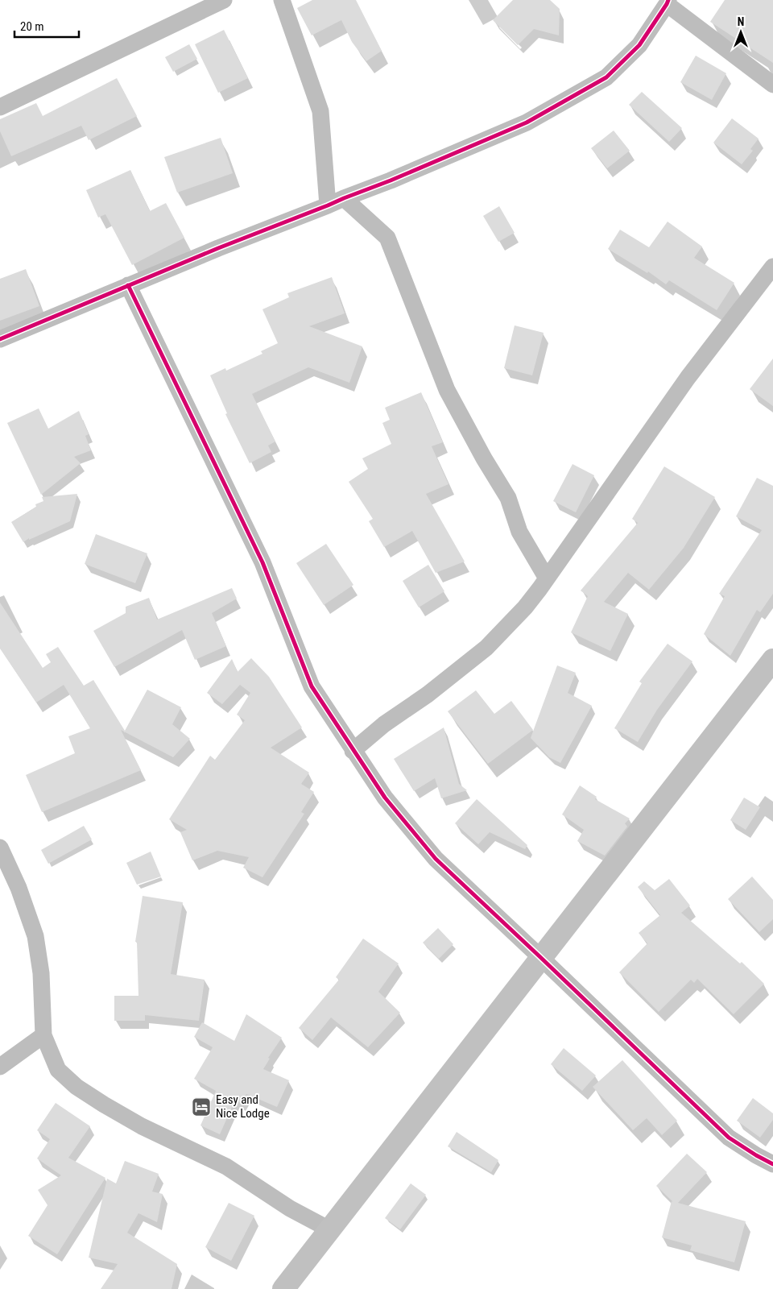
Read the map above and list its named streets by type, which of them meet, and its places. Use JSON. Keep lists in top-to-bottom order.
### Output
{
  "places": {
    "hotel": ["Easy and Nice Lodge"]
  },
  "scale_bar": "20 m",
  "north": "top"
}
